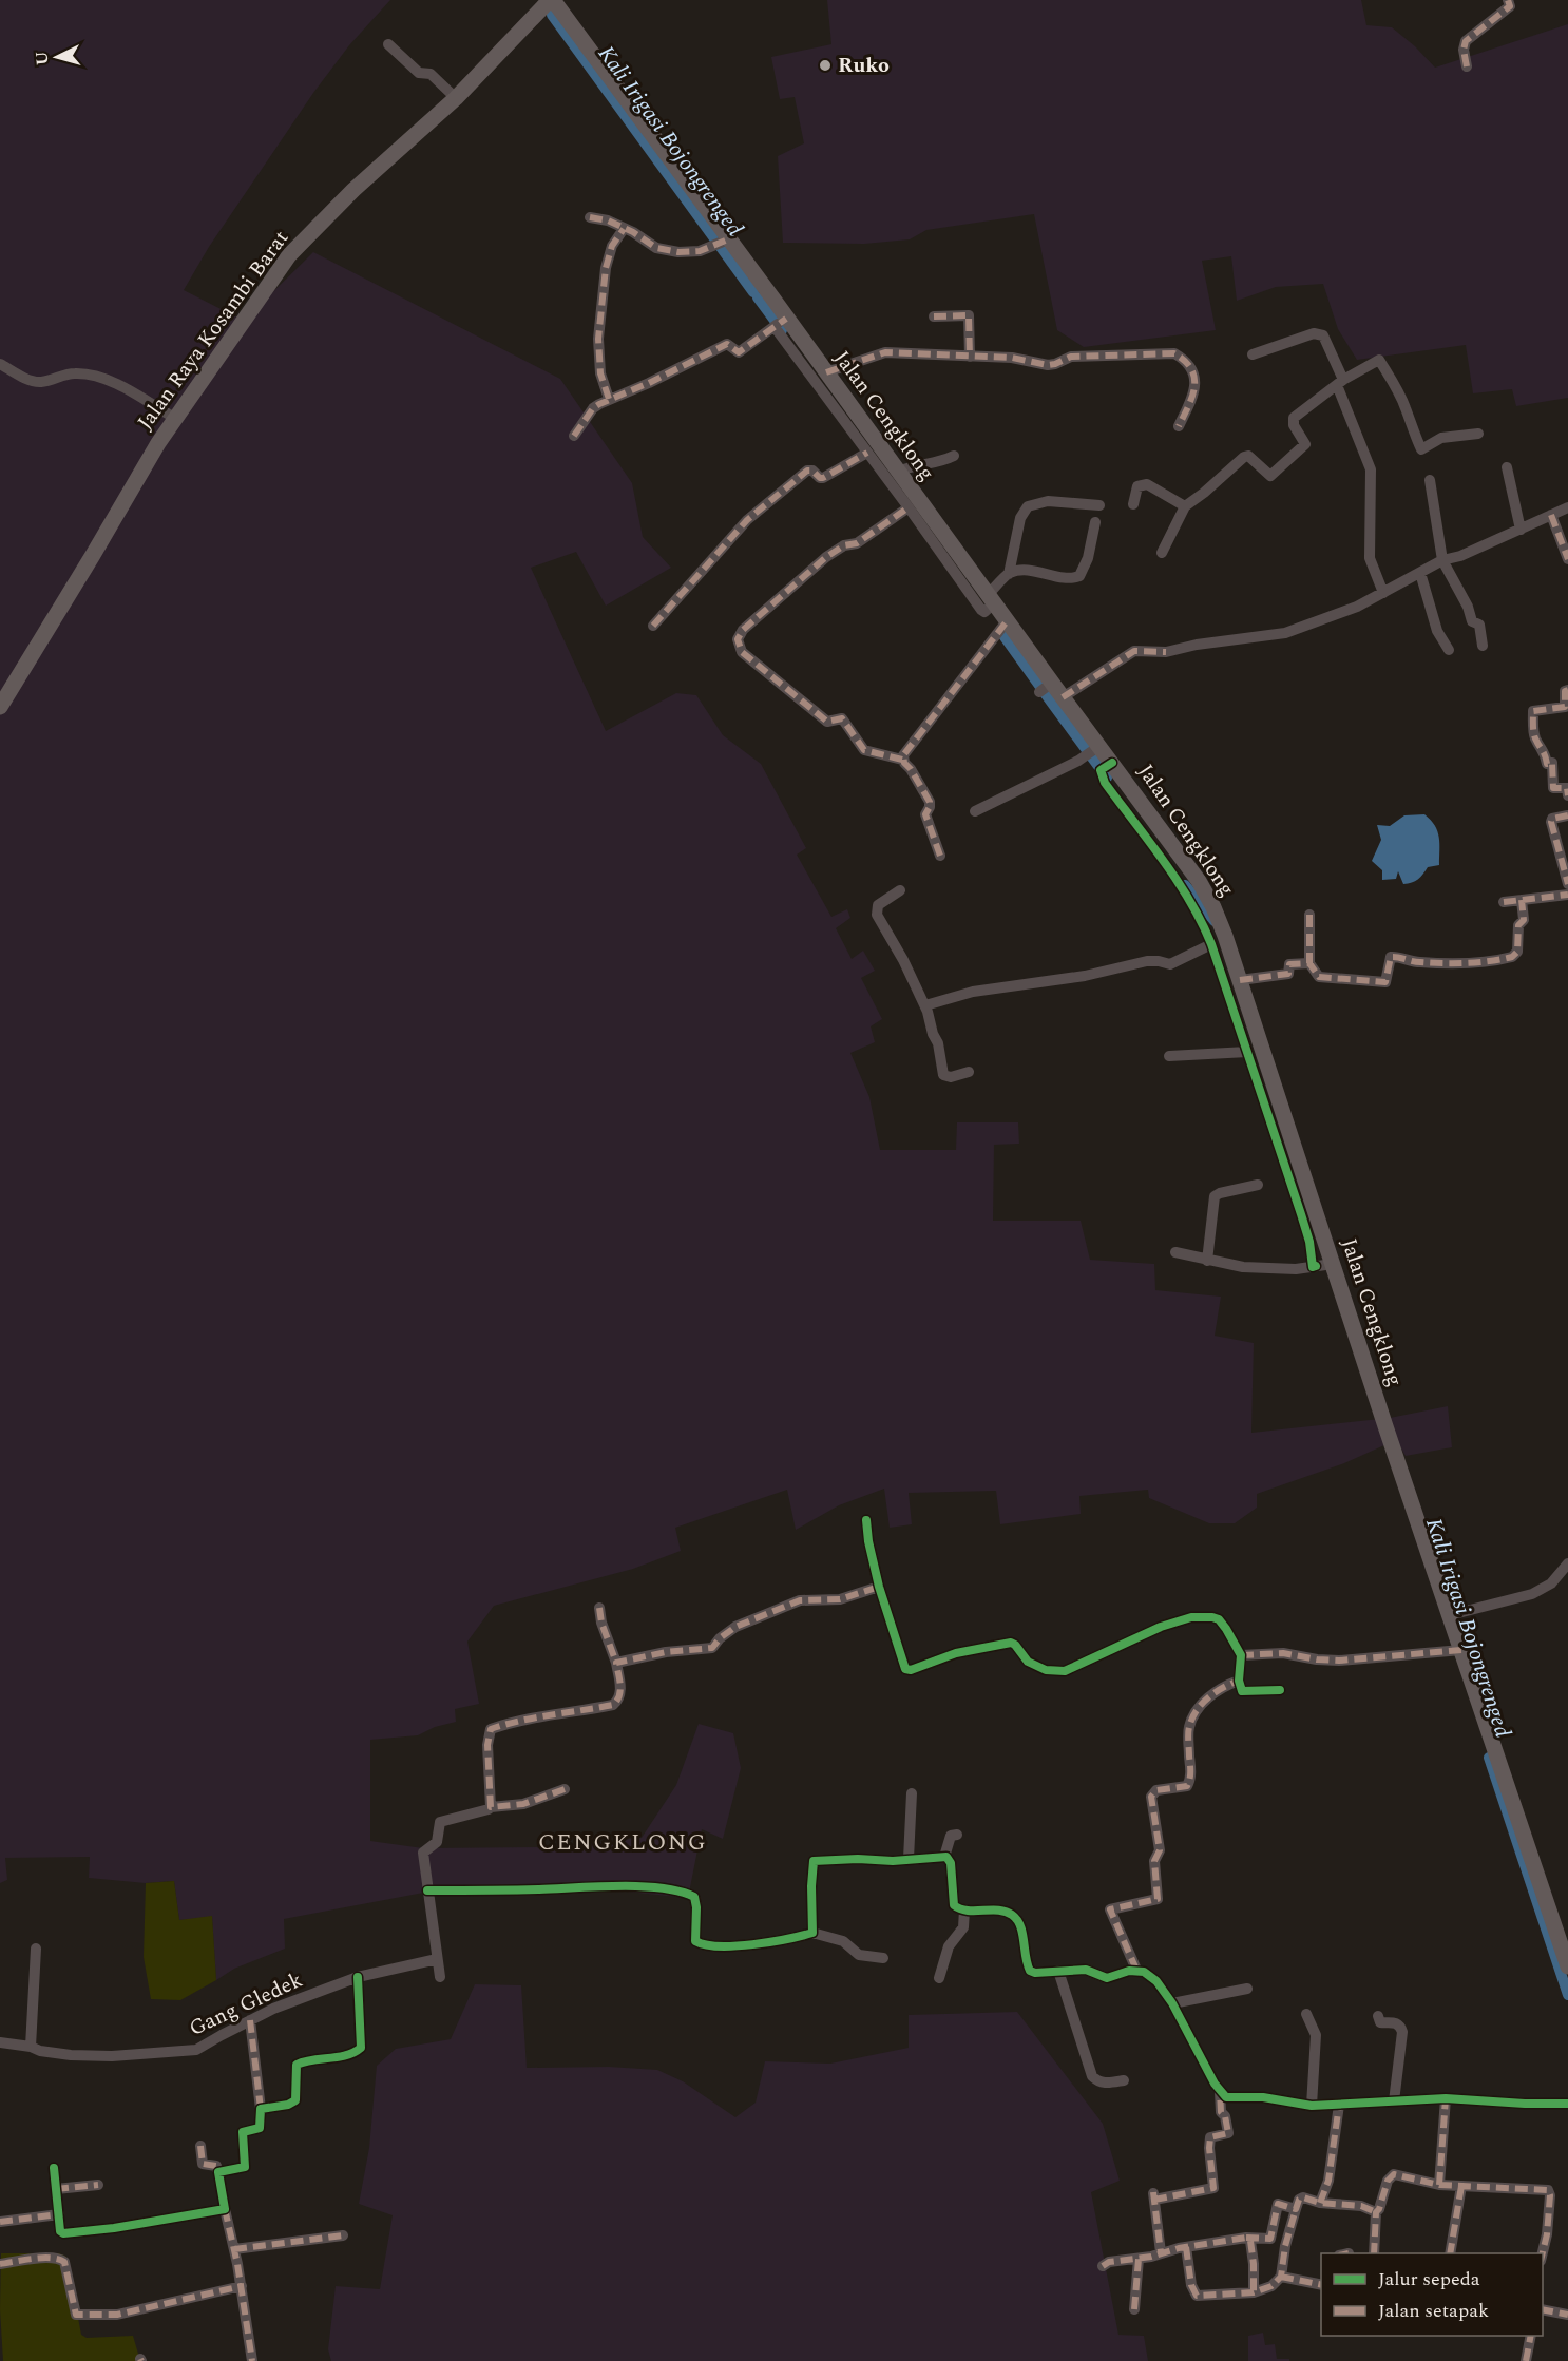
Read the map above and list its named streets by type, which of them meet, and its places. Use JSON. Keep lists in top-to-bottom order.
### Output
{
  "streets": {
    "main road": ["Jalan Raya Kosambi Barat", "Jalan Cengklong"],
    "street": ["Gang Gledek"]
  },
  "crossings": [
    ["Jalan Raya Kosambi Barat", "Jalan Cengklong"]
  ],
  "districts": ["CENGKLONG"],
  "water": ["Kali Irigasi Bojongrenged"],
  "places": ["Ruko"],
  "legend": ["Jalur sepeda", "Jalan setapak"],
  "north": "left"
}
